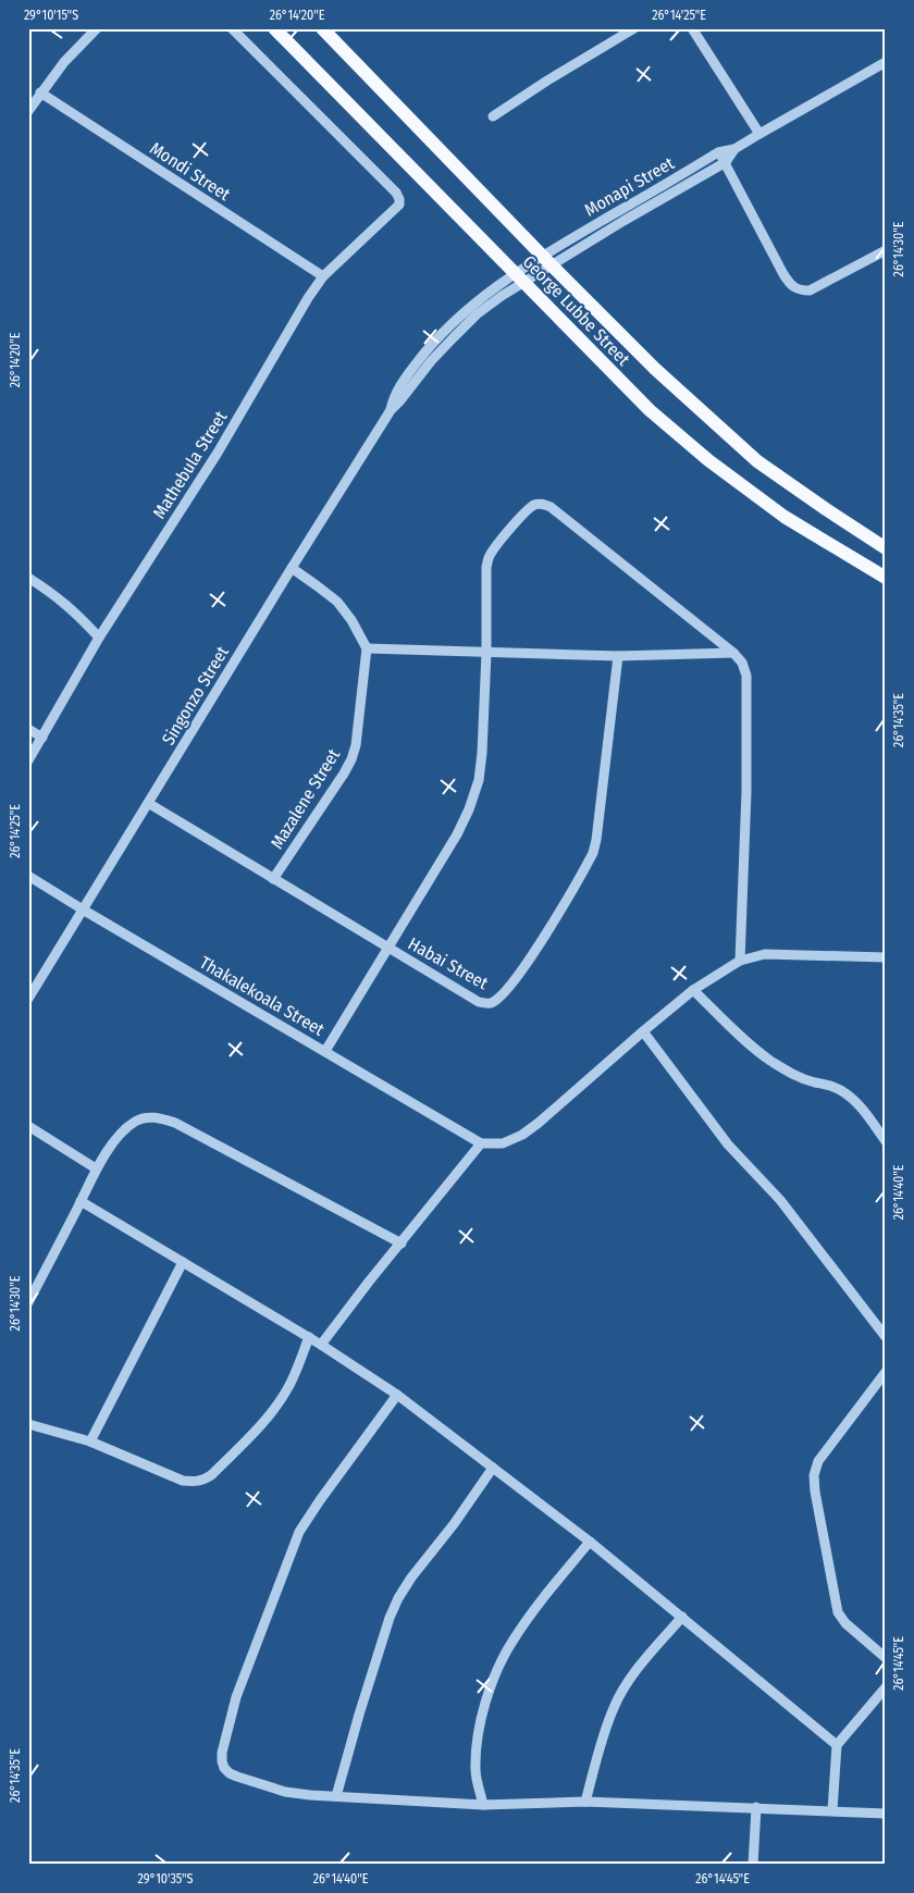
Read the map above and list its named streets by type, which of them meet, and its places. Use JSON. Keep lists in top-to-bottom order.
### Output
{
  "streets": {
    "main road": ["George Lubbe Street"],
    "street": [
      "Mondi Street",
      "Monapi Street",
      "Mathebula Street",
      "Singonzo Street",
      "Mazalene Street",
      "Habai Street",
      "Thakalekoala Street"
    ]
  },
  "crossings": [
    ["Mondi Street", "Mathebula Street"],
    ["Monapi Street", "George Lubbe Street"],
    ["Monapi Street", "Singonzo Street"],
    ["George Lubbe Street", "Singonzo Street"],
    ["Singonzo Street", "Habai Street"],
    ["Singonzo Street", "Thakalekoala Street"],
    ["Mazalene Street", "Habai Street"]
  ],
  "coordinates": [
    "29°10'15\"S",
    "26°14'20\"E",
    "26°14'25\"E",
    "26°14'30\"E",
    "26°14'35\"E",
    "26°14'40\"E",
    "26°14'45\"E",
    "29°10'35\"S"
  ]
}
